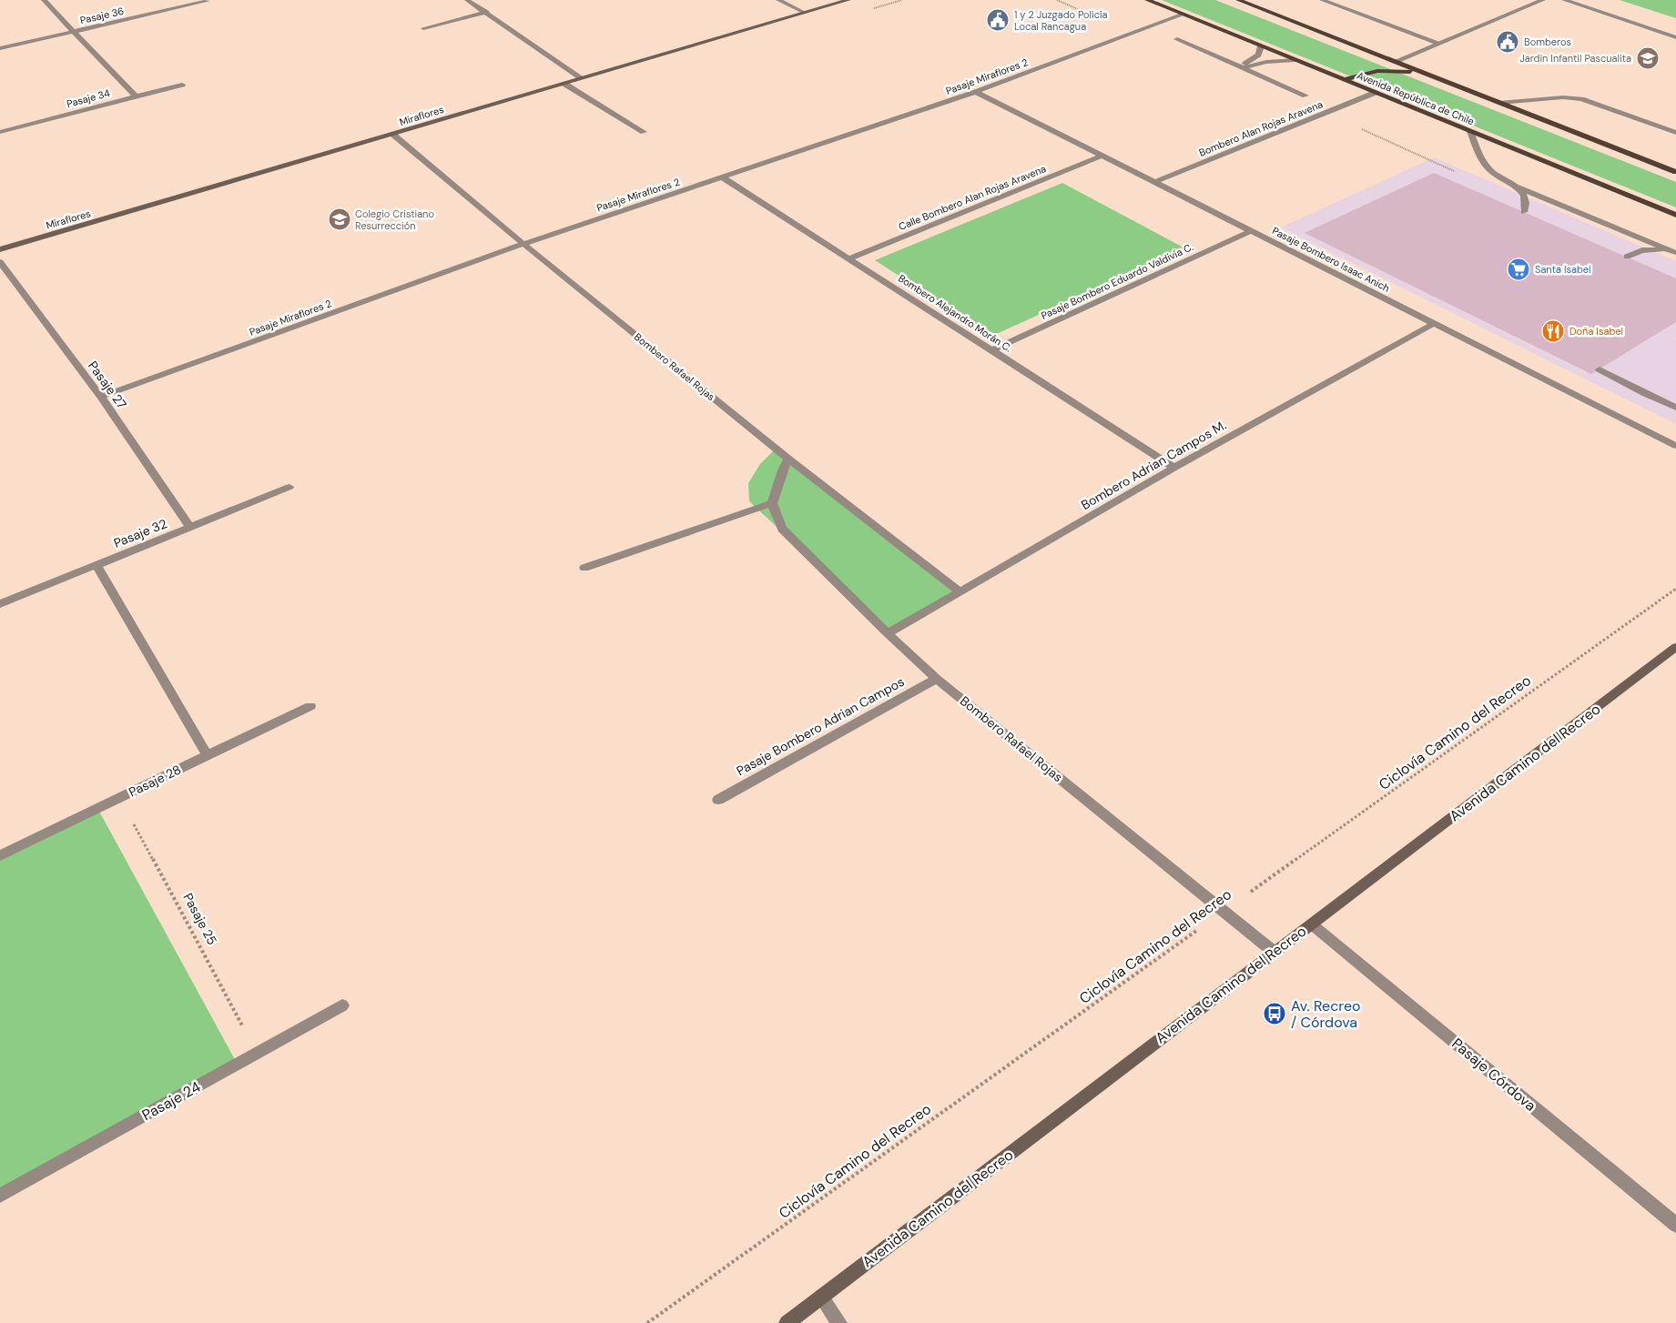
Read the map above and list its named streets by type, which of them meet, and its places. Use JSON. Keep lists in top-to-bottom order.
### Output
{
  "streets": {
    "main road": ["Avenida República de Chile"],
    "street": [
      "Pasaje 36",
      "Pasaje Miraflores 2",
      "Pasaje 34",
      "Miraflores",
      "Bombero Alan Rojas Aravena",
      "Calle Bombero Alan Rojas Aravena",
      "Pasaje Bombero Isaac Anich",
      "Pasaje Bombero Eduardo Valdivia C.",
      "Bombero Alejandro Morán C.",
      "Bombero Rafael Rojas",
      "Pasaje 27",
      "Bombero Adrian Campos M.",
      "Pasaje 32",
      "Pasaje Bombero Adrian Campos",
      "Avenida Camino del Recreo",
      "Pasaje 28",
      "Pasaje Córdova",
      "Pasaje 24"
    ],
    "path": ["Ciclovía Camino del Recreo", "Pasaje 25"]
  },
  "crossings": [
    ["Pasaje Miraflores 2", "Avenida República de Chile"],
    ["Pasaje Miraflores 2", "Pasaje Bombero Isaac Anich"],
    ["Pasaje Miraflores 2", "Bombero Alejandro Morán C."],
    ["Pasaje Miraflores 2", "Bombero Rafael Rojas"],
    ["Pasaje Miraflores 2", "Pasaje 27"],
    ["Avenida República de Chile", "Bombero Alan Rojas Aravena"],
    ["Miraflores", "Bombero Rafael Rojas"],
    ["Bombero Alan Rojas Aravena", "Pasaje Bombero Isaac Anich"],
    ["Calle Bombero Alan Rojas Aravena", "Pasaje Bombero Isaac Anich"],
    ["Calle Bombero Alan Rojas Aravena", "Bombero Alejandro Morán C."],
    ["Pasaje Bombero Isaac Anich", "Pasaje Bombero Eduardo Valdivia C."],
    ["Pasaje Bombero Isaac Anich", "Bombero Adrian Campos M."],
    ["Pasaje Bombero Eduardo Valdivia C.", "Bombero Alejandro Morán C."],
    ["Bombero Alejandro Morán C.", "Bombero Adrian Campos M."],
    ["Bombero Rafael Rojas", "Bombero Adrian Campos M."],
    ["Bombero Rafael Rojas", "Pasaje Bombero Adrian Campos"],
    ["Bombero Rafael Rojas", "Ciclovía Camino del Recreo"],
    ["Bombero Rafael Rojas", "Avenida Camino del Recreo"],
    ["Pasaje 27", "Pasaje 32"],
    ["Avenida Camino del Recreo", "Pasaje Córdova"],
    ["Pasaje 28", "Pasaje 25"],
    ["Pasaje 25", "Pasaje 24"]
  ],
  "places": {
    "public building": ["1 y 2 Juzgado Policía Local Rancagua", "Bomberos"],
    "school or university": ["Jardin Infantil Pascualita", "Colegio Cristiano Resurrección"],
    "supermarket": ["Santa Isabel"],
    "restaurant": ["Doña Isabel"],
    "bus stop": ["Av. Recreo / Córdova"]
  }
}
